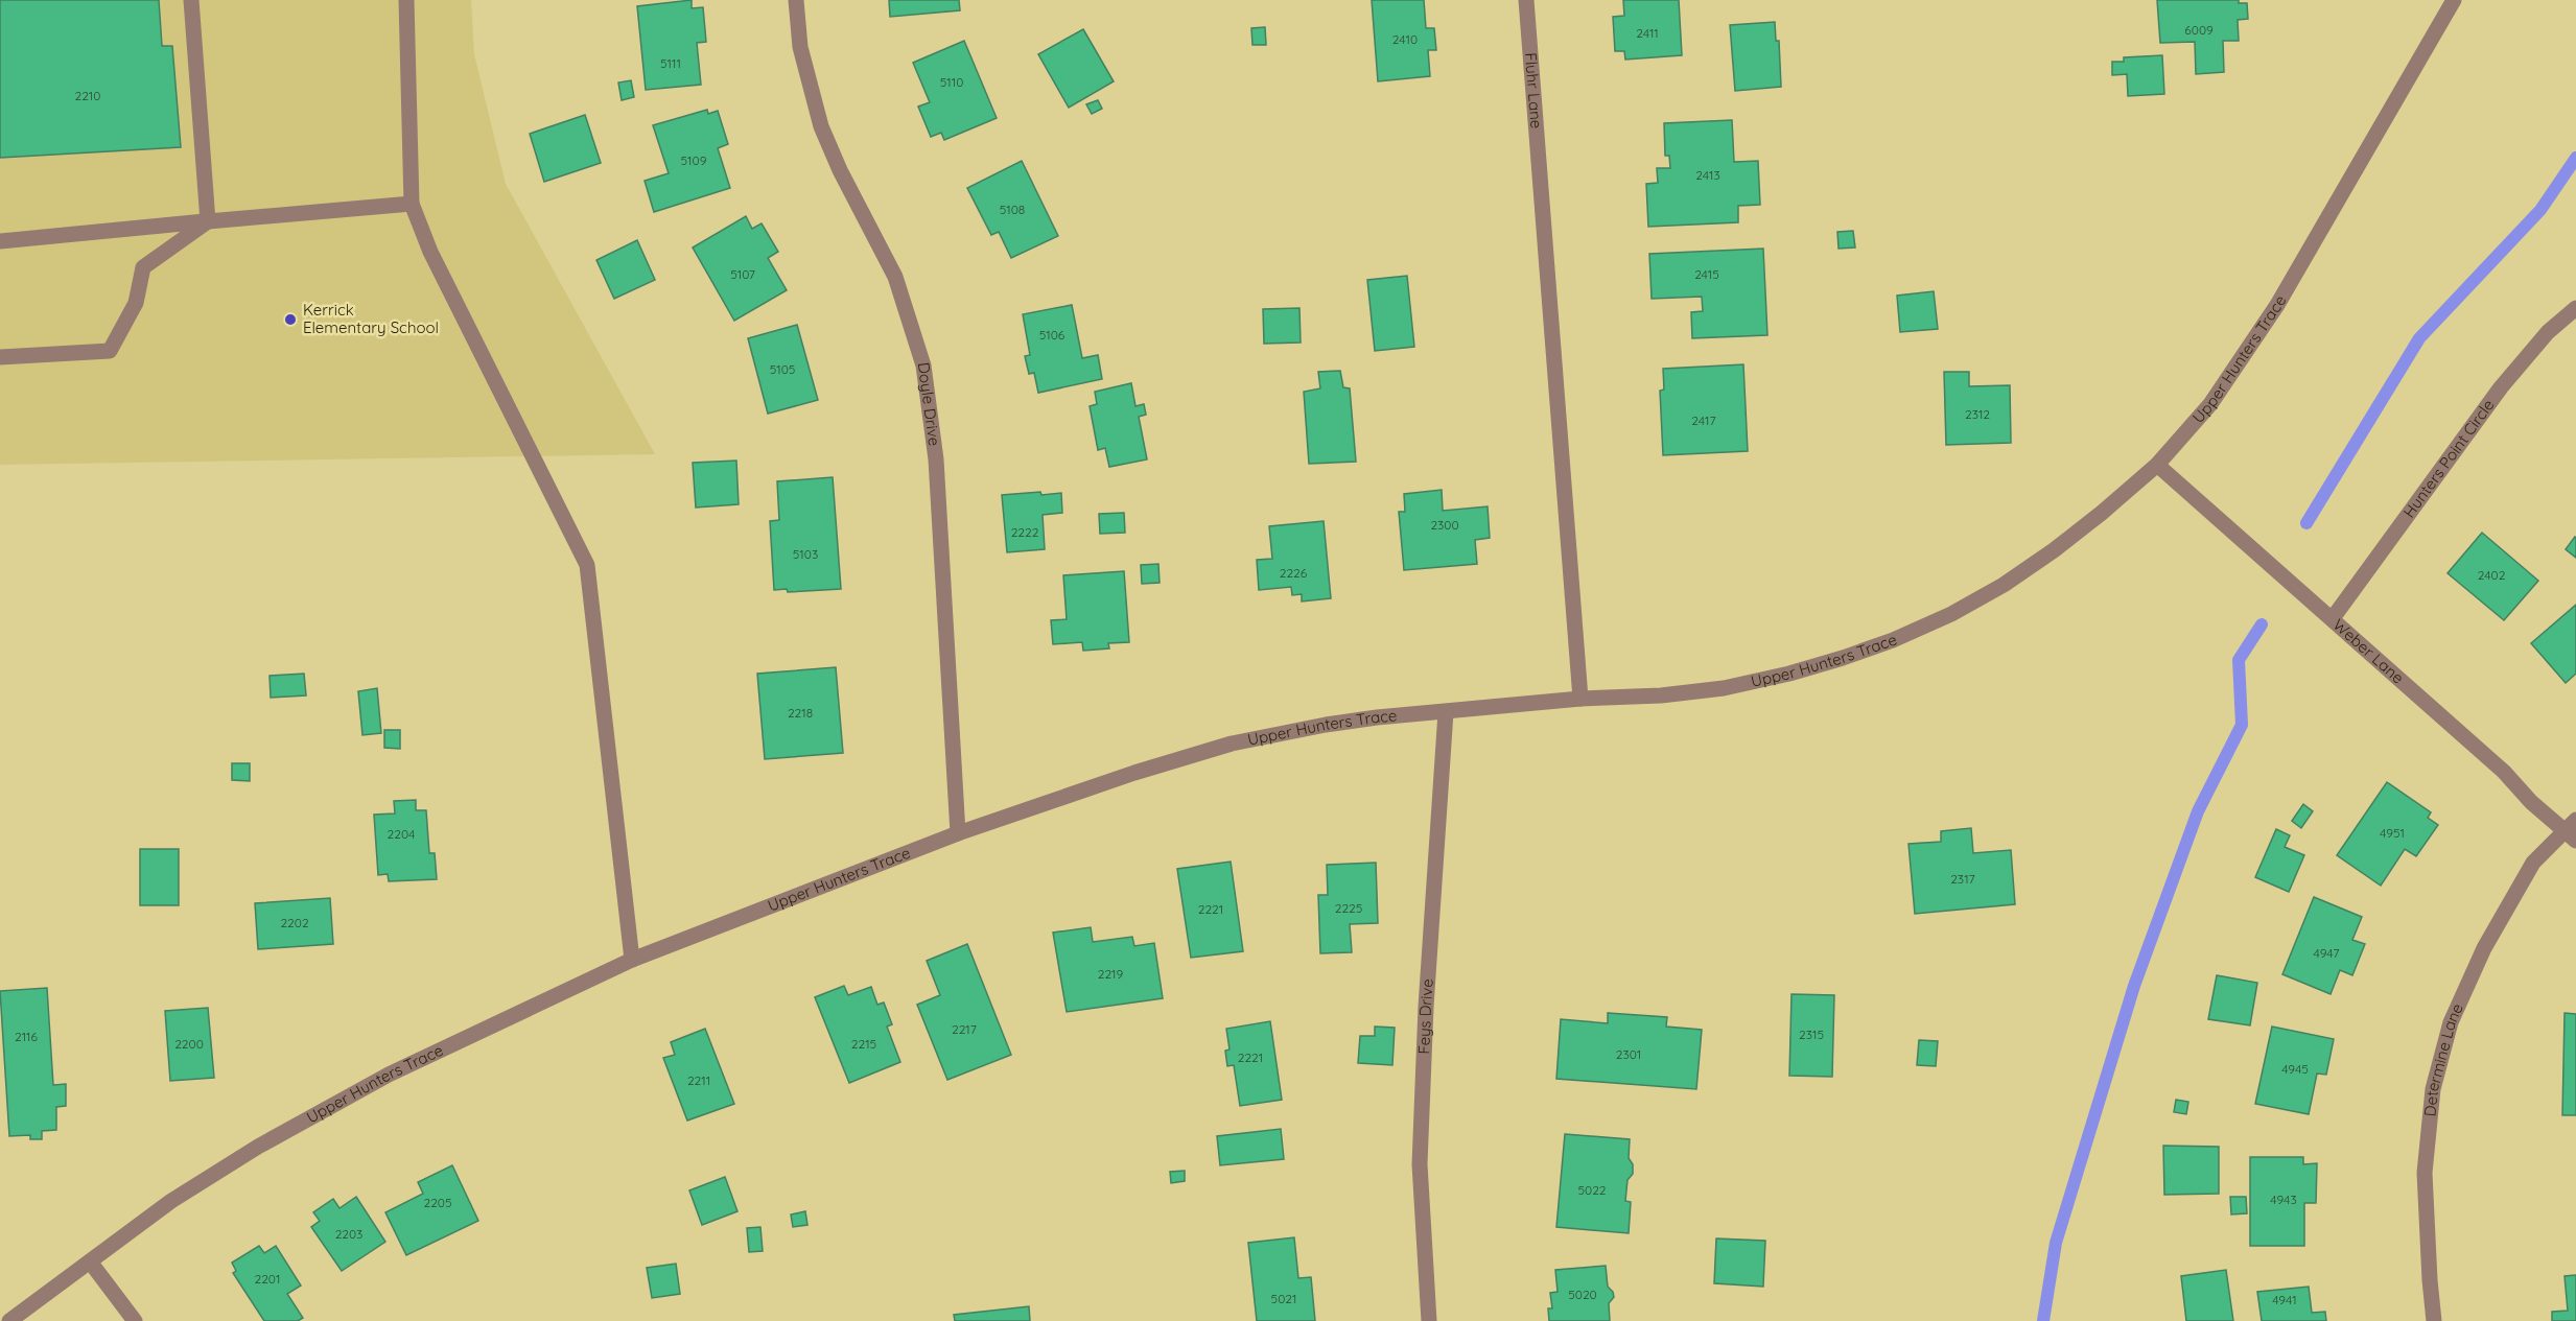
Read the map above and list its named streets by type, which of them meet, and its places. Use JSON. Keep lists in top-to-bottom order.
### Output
{
  "streets": {
    "street": [
      "Fluhr Lane",
      "Upper Hunters Trace",
      "Doyle Drive",
      "Hunters Point Circle",
      "Weber Lane",
      "Feys Drive",
      "Determine Lane"
    ]
  },
  "crossings": [
    ["Fluhr Lane", "Upper Hunters Trace"],
    ["Upper Hunters Trace", "Doyle Drive"],
    ["Upper Hunters Trace", "Weber Lane"],
    ["Upper Hunters Trace", "Feys Drive"],
    ["Hunters Point Circle", "Weber Lane"],
    ["Weber Lane", "Determine Lane"]
  ],
  "places": ["Kerrick Elementary School"],
  "house_numbers": [
    "6009",
    "2411",
    "2410",
    "5111",
    "5110",
    "2210",
    "5109",
    "2413",
    "5108",
    "5107",
    "2415",
    "5106",
    "5105",
    "2312",
    "2417",
    "2300",
    "2222",
    "5103",
    "2226",
    "2402",
    "2218",
    "4951",
    "2204",
    "2317",
    "2225",
    "2221",
    "2202",
    "4947",
    "2219",
    "2217",
    "2315",
    "2116",
    "2200",
    "2215",
    "2301",
    "2221",
    "4945",
    "2211",
    "5022",
    "4943",
    "2205",
    "2203",
    "2201",
    "5020",
    "5021",
    "4941"
  ]
}
